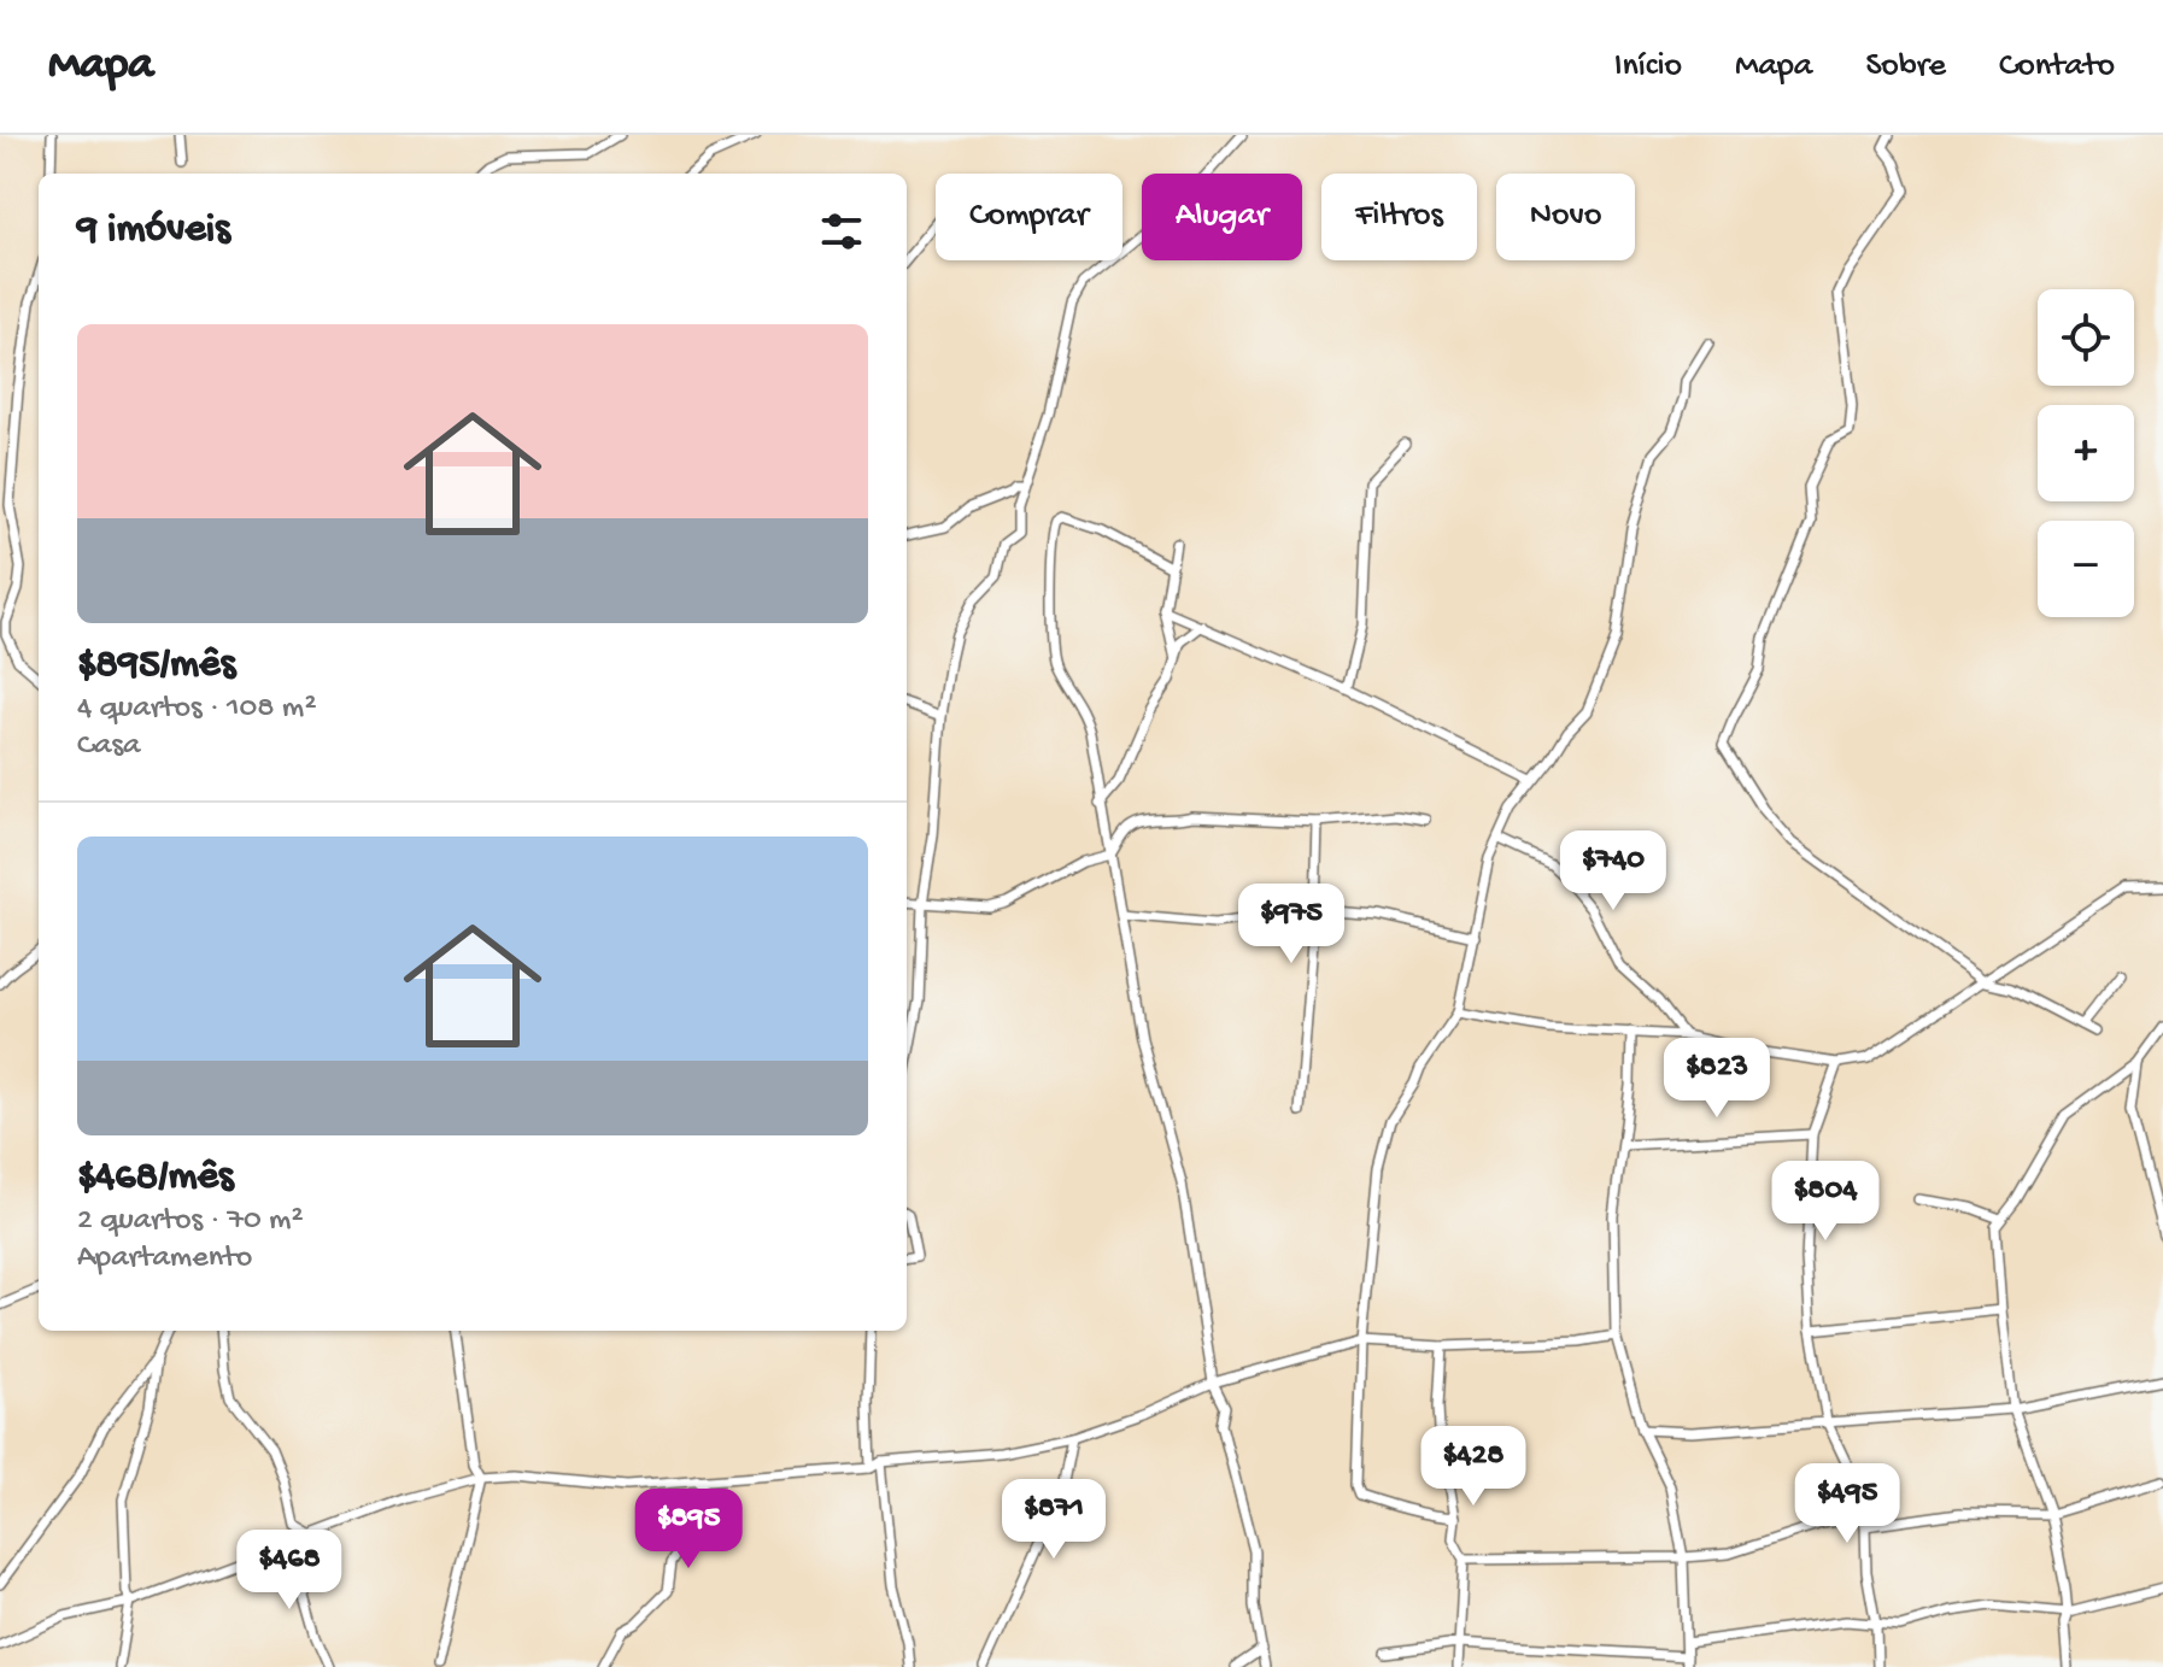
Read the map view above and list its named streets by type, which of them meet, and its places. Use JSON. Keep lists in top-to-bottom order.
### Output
{
  "page": {
    "header": "Mapa",
    "nav": [
      "Início",
      "Mapa",
      "Sobre",
      "Contato"
    ],
    "chip": [
      "Comprar",
      "Alugar",
      "Filtros",
      "Novo"
    ],
    "heading": "9 imóveis",
    "map_buttons": ["+", "−"],
    "list": [
      {
        "name": "$895/mês",
        "note": "4 quartos · 108 m² · Casa"
      },
      {
        "name": "$468/mês",
        "note": "2 quartos · 70 m² · Apartamento"
      }
    ],
    "price": [
      "$740",
      "$975",
      "$823",
      "$804",
      "$428",
      "$495",
      "$871",
      "$895",
      "$468"
    ]
  }
}
